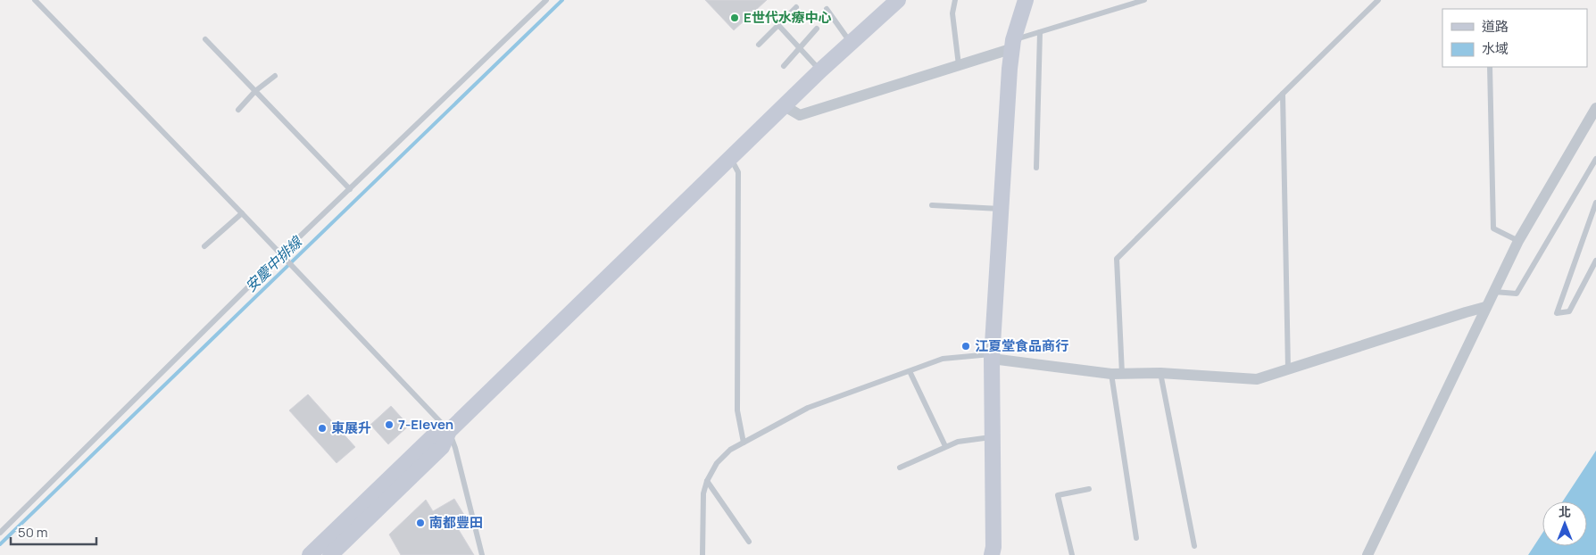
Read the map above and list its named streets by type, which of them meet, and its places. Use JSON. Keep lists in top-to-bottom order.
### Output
{
  "water": ["安慶中排線"],
  "places": [
    "E世代水療中心",
    "江夏堂食品商行",
    "7-Eleven",
    "東展升",
    "南都豐田"
  ],
  "legend": ["道路", "水域"],
  "scale_bar": "50 m",
  "north": "top"
}
